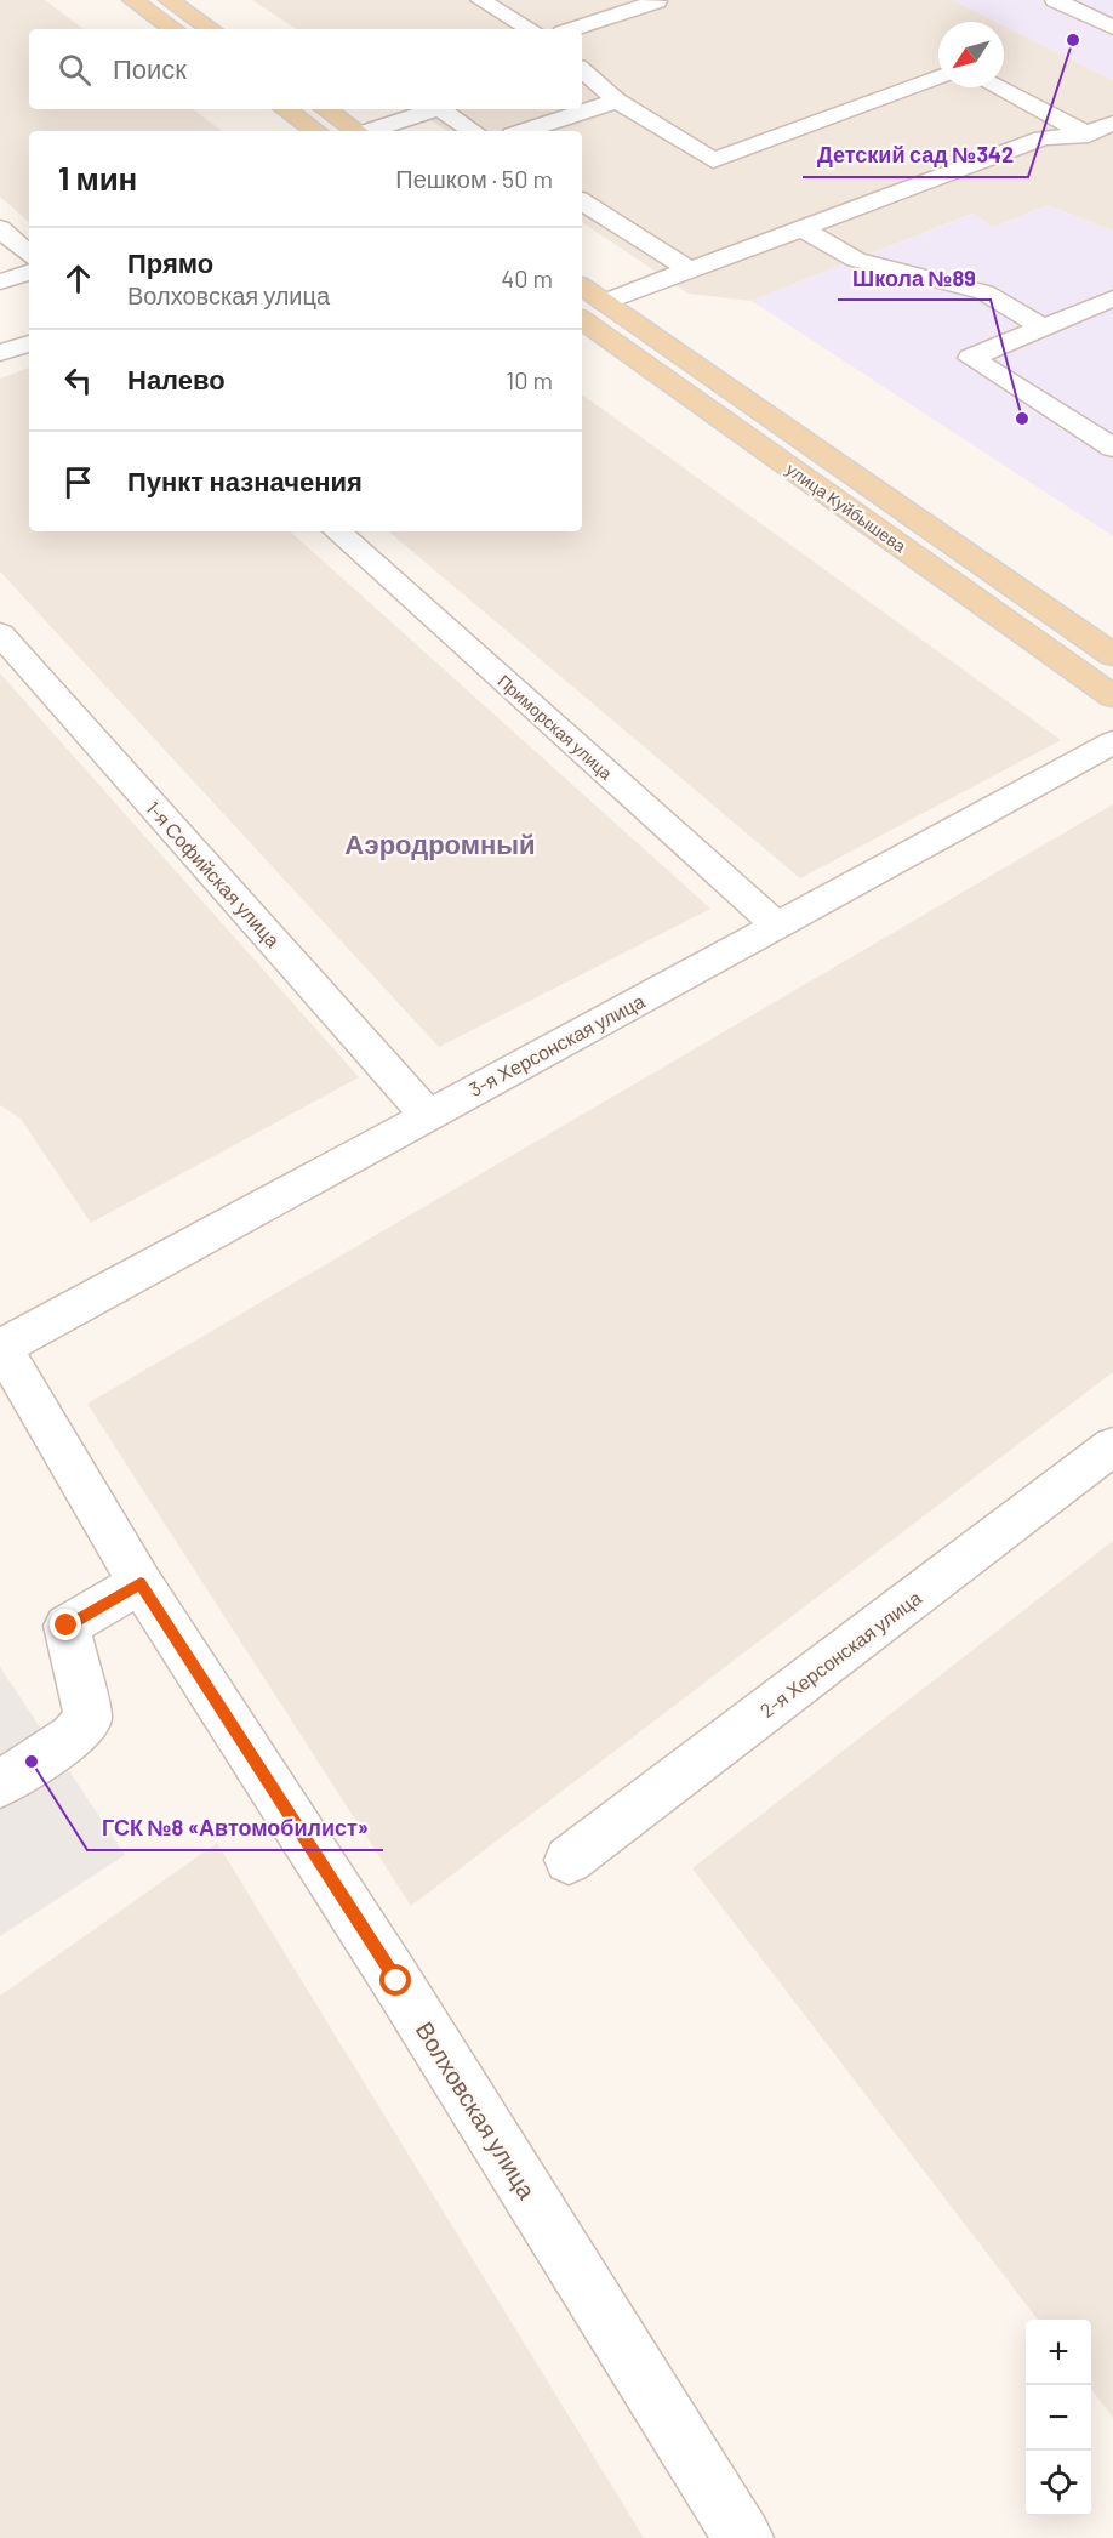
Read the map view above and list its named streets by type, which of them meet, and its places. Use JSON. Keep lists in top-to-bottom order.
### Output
{
  "streets": {
    "main road": ["улица Куйбышева"],
    "street": [
      "Приморская улица",
      "1-я Софийская улица",
      "3-я Херсонская улица",
      "2-я Херсонская улица",
      "Волховская улица"
    ]
  },
  "crossings": [
    ["Приморская улица", "3-я Херсонская улица"],
    ["1-я Софийская улица", "3-я Херсонская улица"],
    ["3-я Херсонская улица", "Волховская улица"]
  ],
  "districts": ["Аэродромный"],
  "places": ["Детский сад №342", "Школа №89", "ГСК №8 «Автомобилист»"],
  "north": "bottom left",
  "page": {
    "search": "Поиск",
    "heading": ["1 мин", "Пешком · 50 m"],
    "list": [
      ["Прямо", "Волховская улица", "40 m"],
      ["Налево", "10 m"],
      "Пункт назначения"
    ],
    "map_buttons": ["+", "−"]
  }
}
